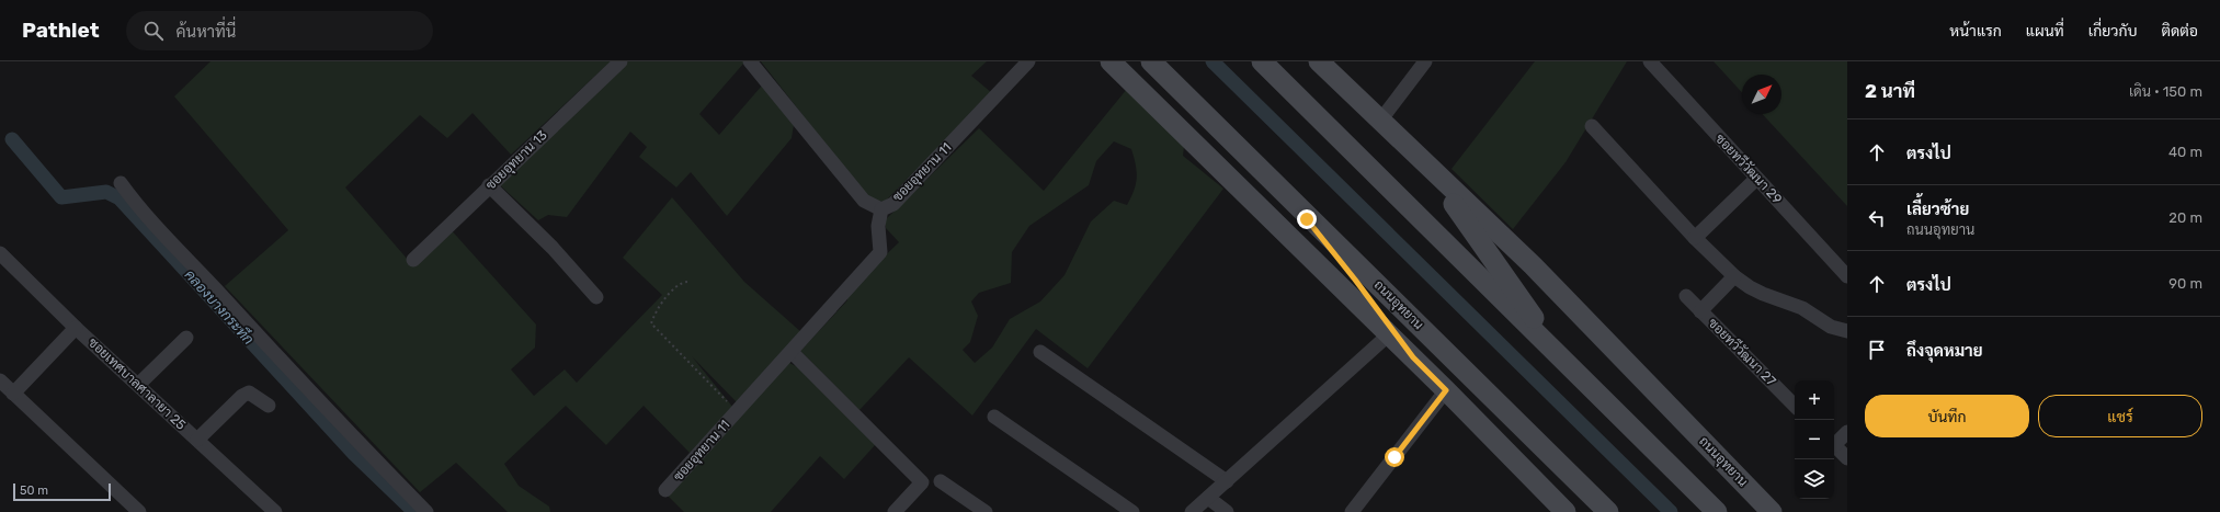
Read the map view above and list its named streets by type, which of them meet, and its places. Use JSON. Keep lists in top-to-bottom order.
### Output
{
  "streets": {
    "main road": ["ถนนอุทยาน"],
    "street": [
      "ซอยอุทยาน 13",
      "ซอยทวีวัฒนา 29",
      "ซอยอุทยาน 11",
      "ซอยทวีวัฒนา 27",
      "ซอยเทศบาลศาลายา 25"
    ]
  },
  "water": ["คลองบางกระทึก"],
  "scale_bar": "50 m",
  "north": "top right",
  "page": {
    "header": "Pathlet",
    "search": "ค้นหาที่นี่",
    "nav": [
      "หน้าแรก",
      "แผนที่",
      "เกี่ยวกับ",
      "ติดต่อ"
    ],
    "heading": ["2 นาที", "เดิน · 150 m"],
    "list": [
      ["ตรงไป", "40 m"],
      ["เลี้ยวซ้าย", "ถนนอุทยาน", "20 m"],
      ["ตรงไป", "90 m"],
      "ถึงจุดหมาย"
    ],
    "map_buttons": ["+", "−"],
    "buttons": ["บันทึก", "แชร์"],
    "scale": "50 m"
  }
}
